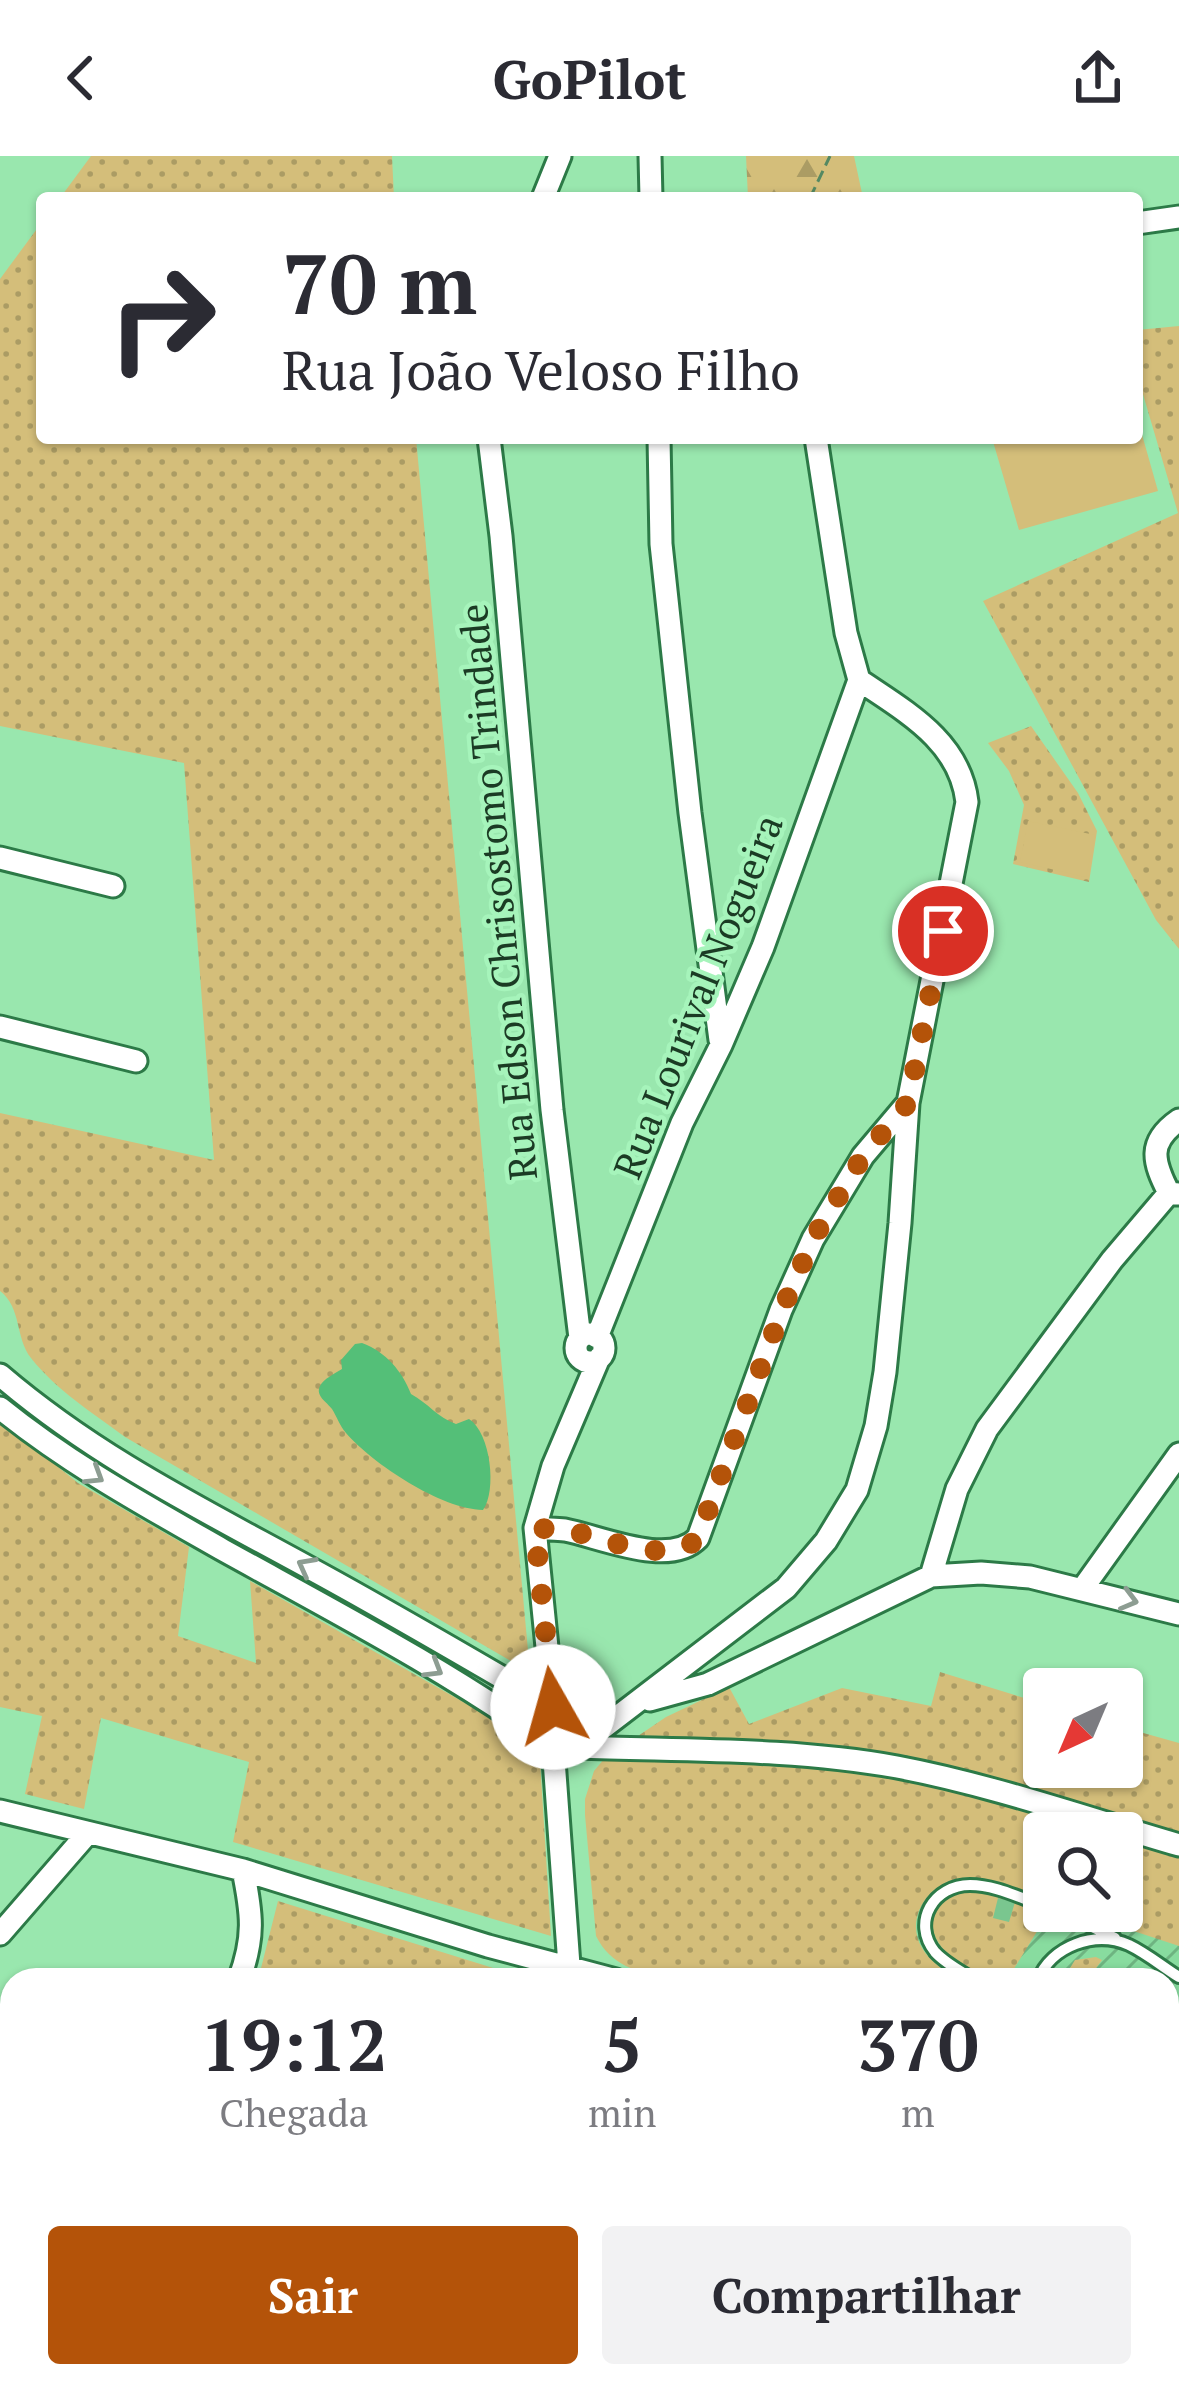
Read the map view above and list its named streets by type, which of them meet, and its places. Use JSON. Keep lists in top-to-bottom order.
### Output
{
  "streets": {
    "street": ["Rua Edson Chrisostomo Trindade", "Rua Lourival Nogueira"]
  },
  "crossings": [
    ["Rua Edson Chrisostomo Trindade", "Rua Lourival Nogueira"]
  ],
  "north": "bottom left",
  "page": {
    "header": "GoPilot",
    "turn": ["70 m", "Rua João Veloso Filho"],
    "eta": [
      "19:12",
      "Chegada",
      "5",
      "min",
      "370",
      "m"
    ],
    "buttons": ["Sair", "Compartilhar"]
  }
}
